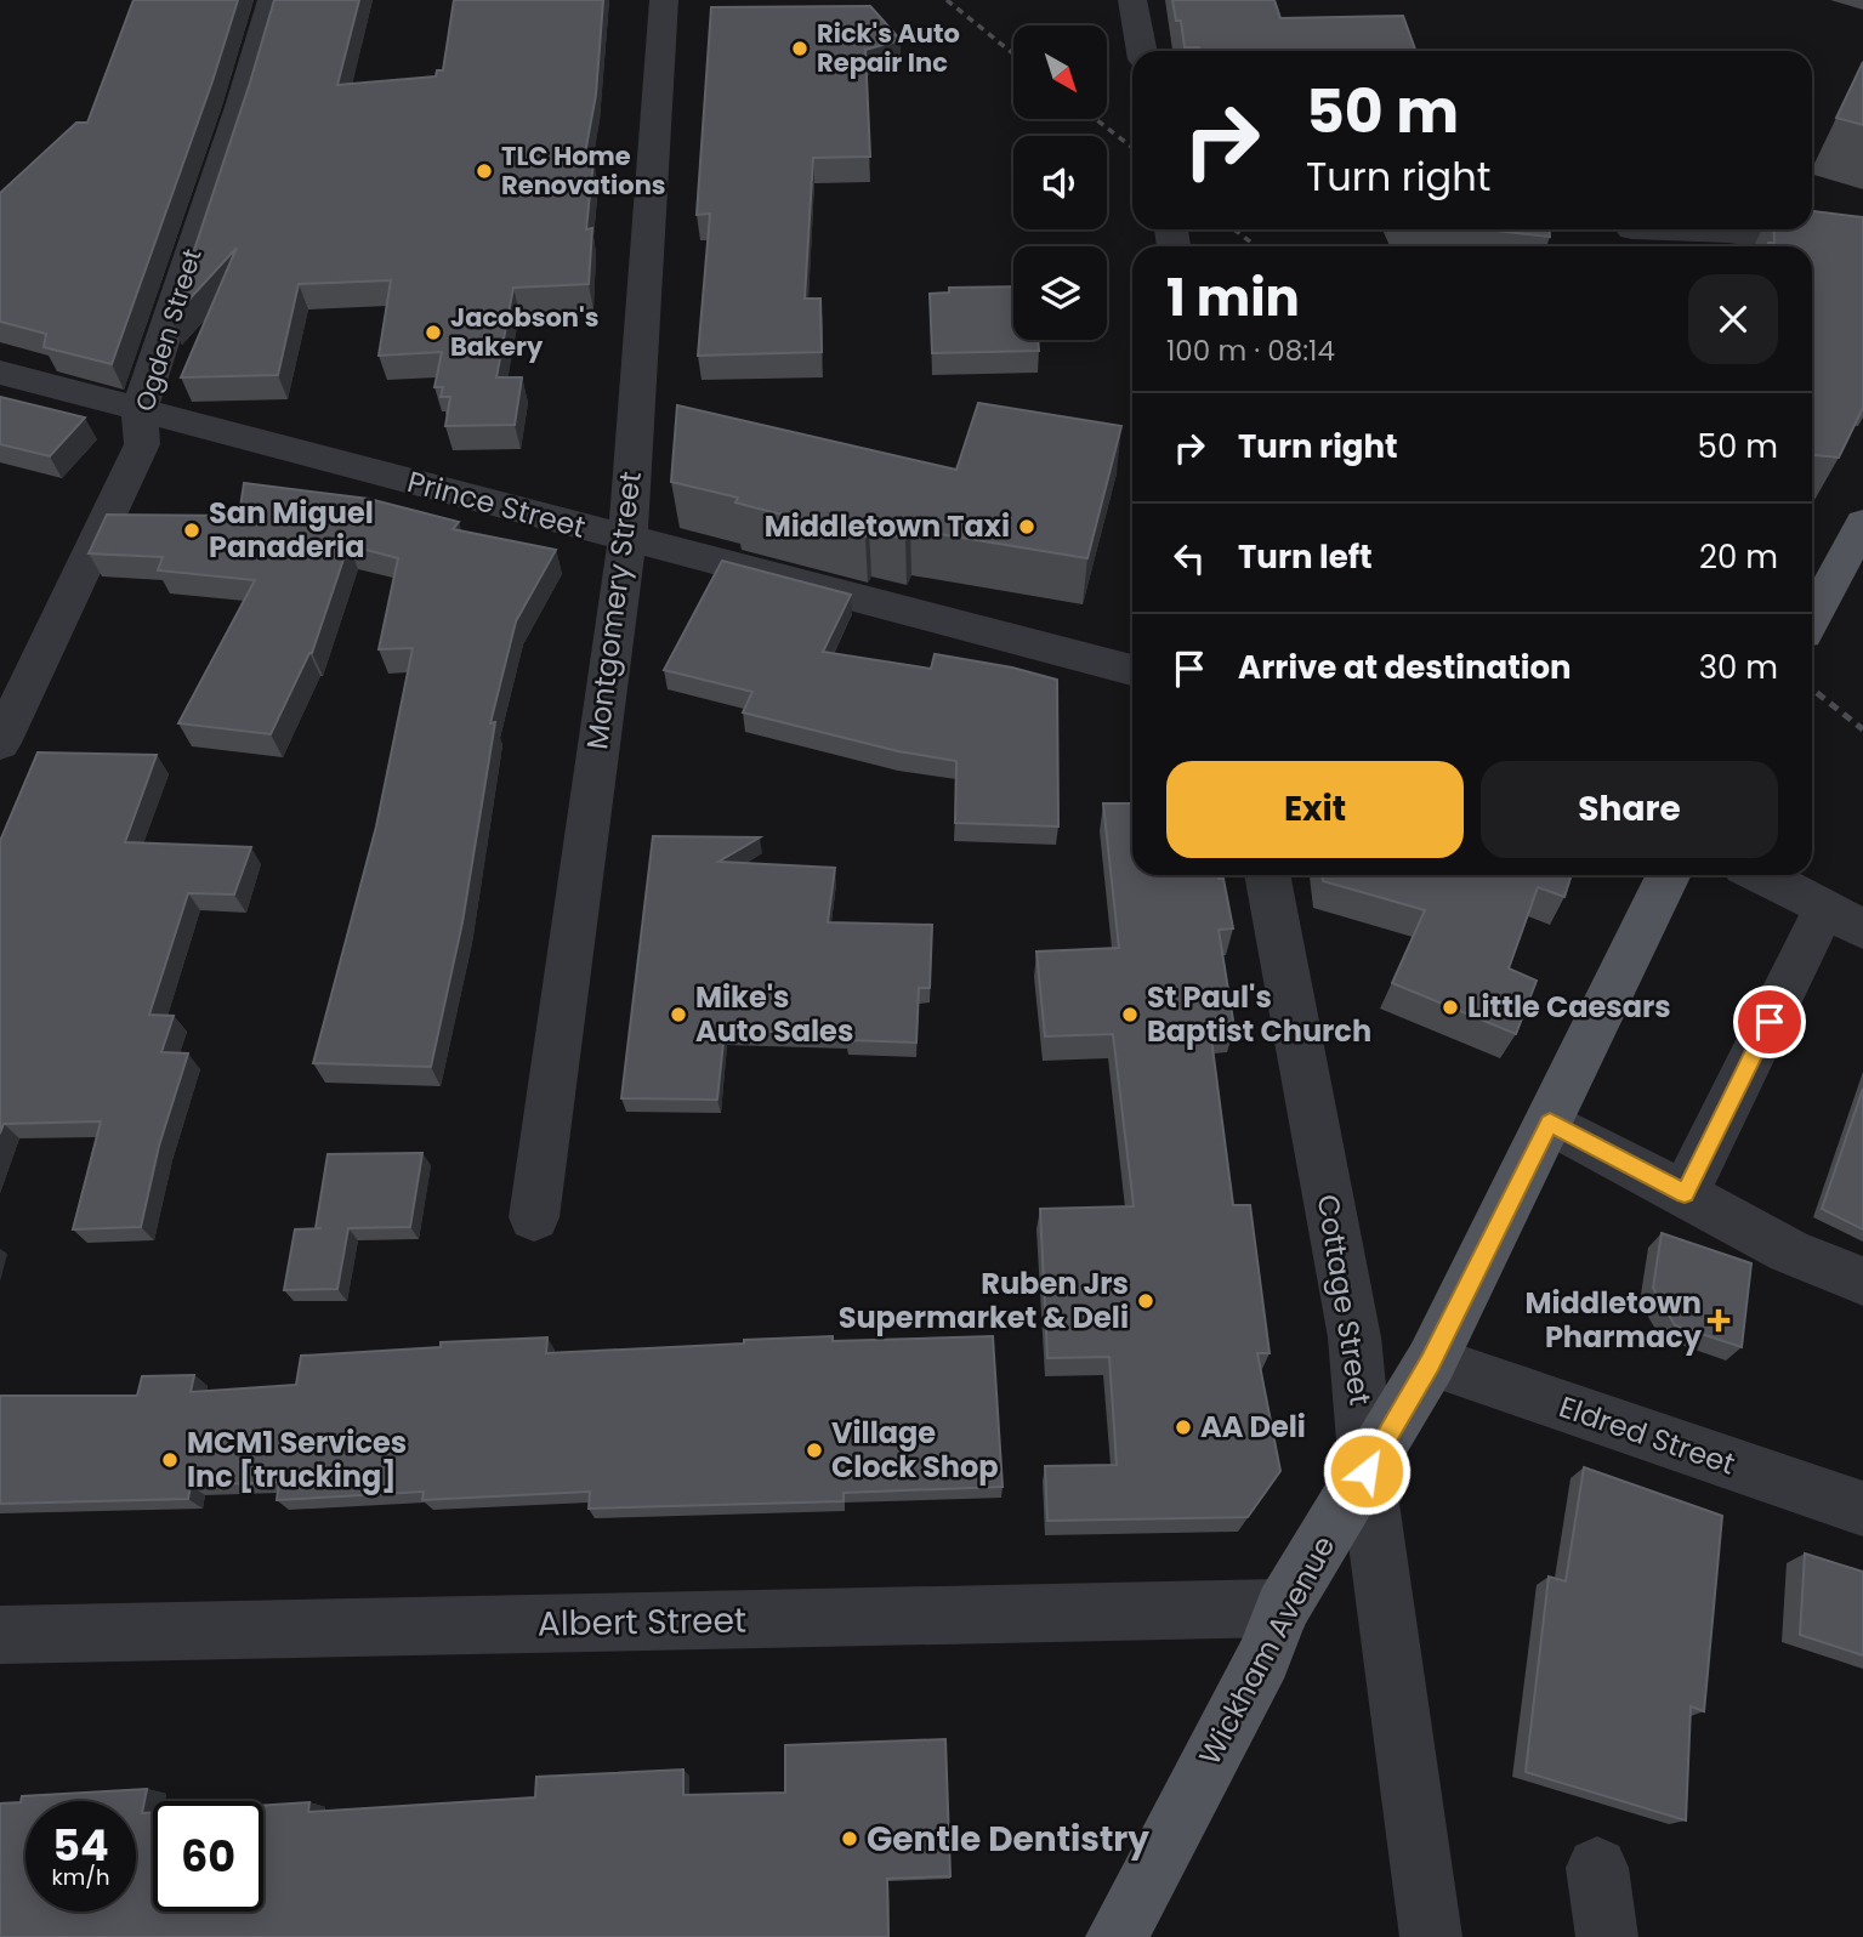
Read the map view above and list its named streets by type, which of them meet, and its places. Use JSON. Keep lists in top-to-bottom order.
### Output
{
  "streets": {
    "main road": ["Wickham Avenue"],
    "street": [
      "Ogden Street",
      "Prince Street",
      "Montgomery Street",
      "Cottage Street",
      "Eldred Street",
      "Albert Street"
    ]
  },
  "crossings": [
    ["Ogden Street", "Prince Street"],
    ["Prince Street", "Montgomery Street"],
    ["Cottage Street", "Wickham Avenue"],
    ["Eldred Street", "Wickham Avenue"],
    ["Albert Street", "Wickham Avenue"]
  ],
  "places": {
    "other": [
      "Rick's Auto Repair Inc",
      "TLC Home Renovations",
      "Jacobson's Bakery",
      "Middletown Taxi",
      "San Miguel Panaderia",
      "Little Caesars",
      "Mike's Auto Sales",
      "St Paul's Baptist Church",
      "Ruben Jrs Supermarket & Deli",
      "AA Deli",
      "Village Clock Shop",
      "MCM1 Services Inc [trucking]",
      "Gentle Dentistry"
    ],
    "health": ["Middletown Pharmacy"]
  },
  "north": "bottom right",
  "page": {
    "turn": ["50 m", "Turn right"],
    "heading": ["1 min", "100 m · 08:14"],
    "list": [
      {
        "name": "Turn right",
        "value": "50 m"
      },
      {
        "name": "Turn left",
        "value": "20 m"
      },
      {
        "name": "Arrive at destination",
        "value": "30 m"
      }
    ],
    "buttons": ["Exit", "Share"],
    "speed": "54 km/h",
    "limit": "60"
  }
}
